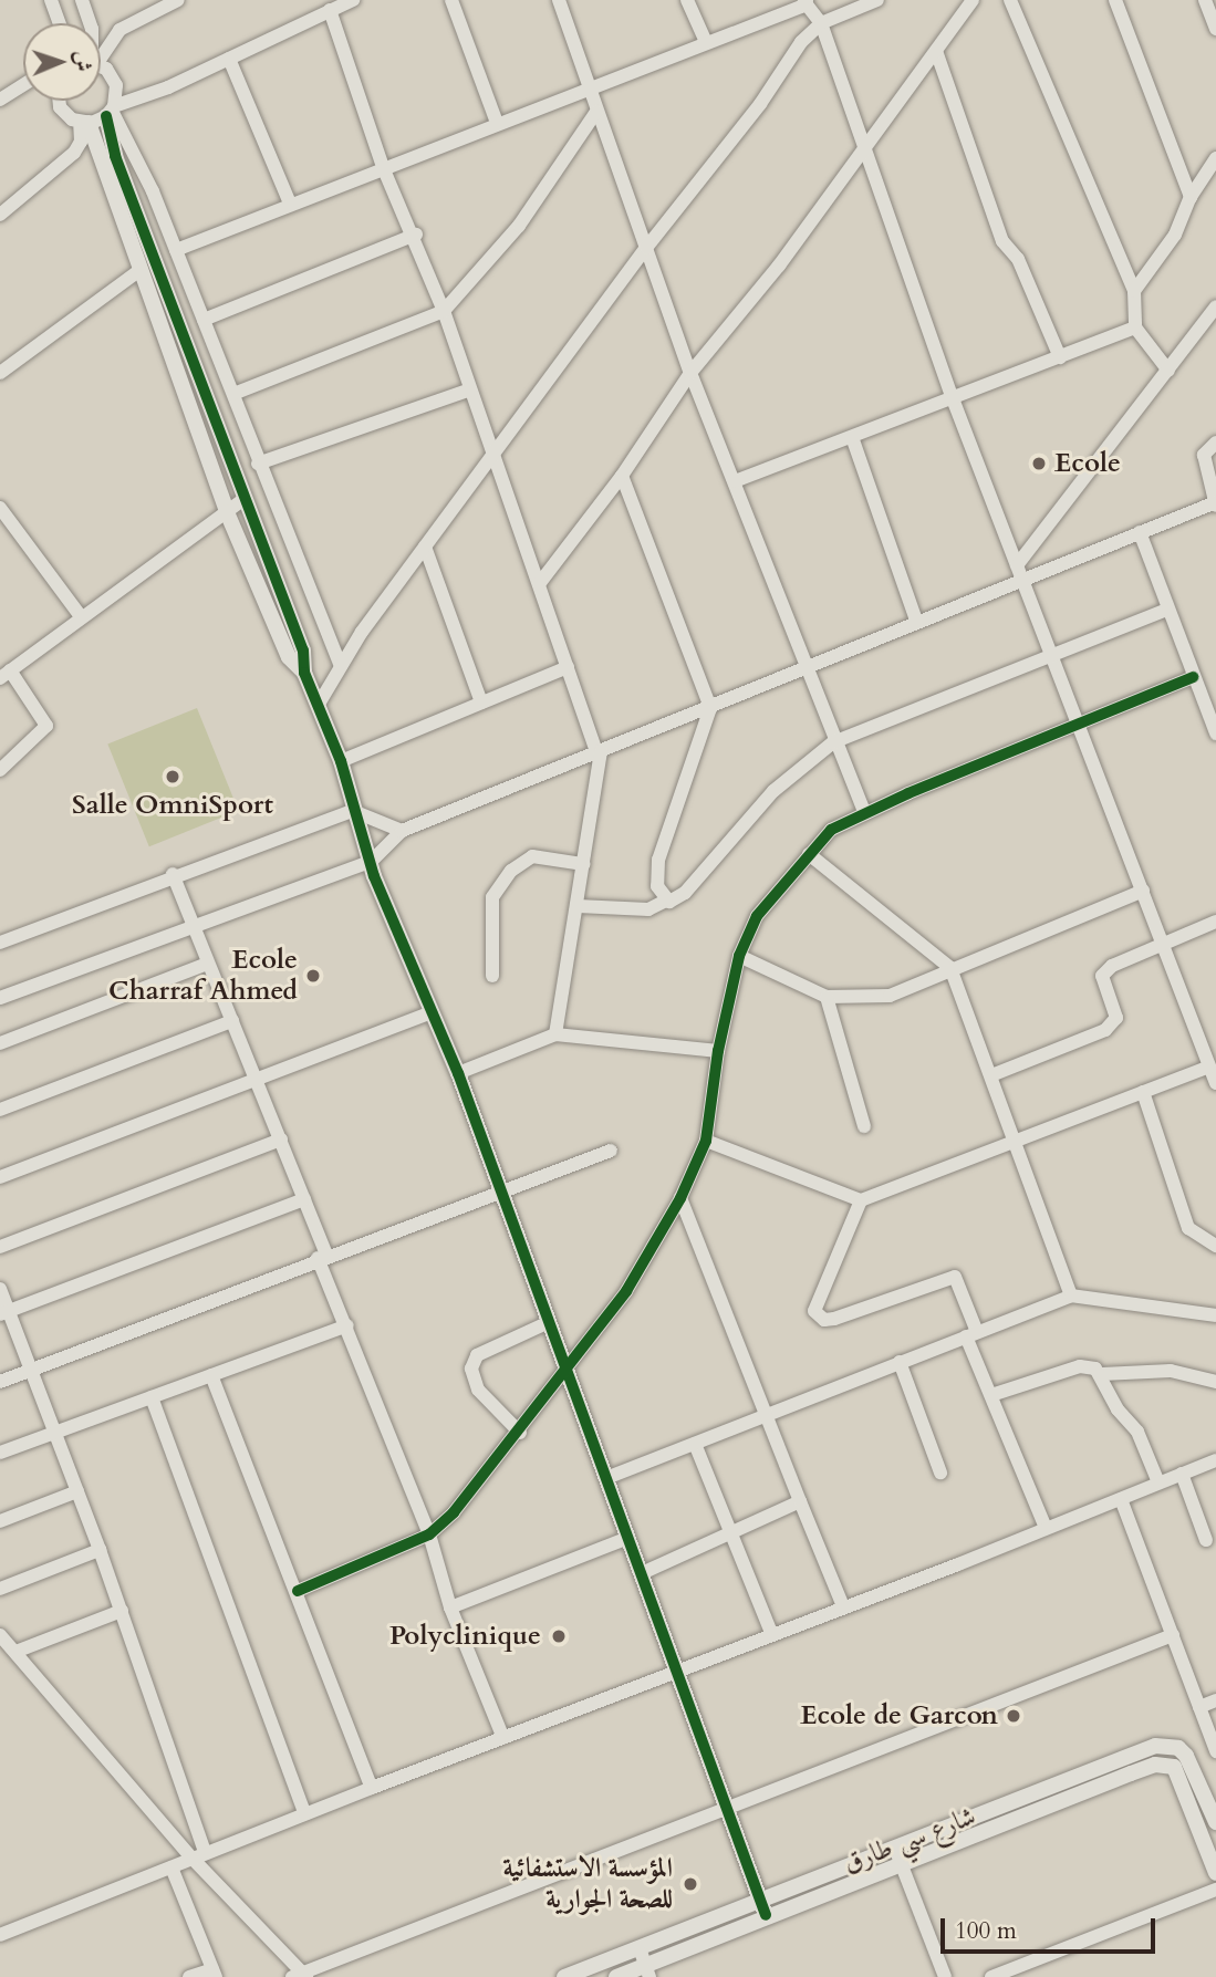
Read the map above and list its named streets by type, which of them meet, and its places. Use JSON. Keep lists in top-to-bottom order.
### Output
{
  "streets": {
    "street": ["شارع سي طارق"]
  },
  "places": [
    "Ecole",
    "Salle OmniSport",
    "Ecole Charraf Ahmed",
    "Polyclinique",
    "Ecole de Garcon",
    "المؤسسة الاستشفائية للصحة الجوارية"
  ],
  "scale_bar": "100 m",
  "north": "right"
}
